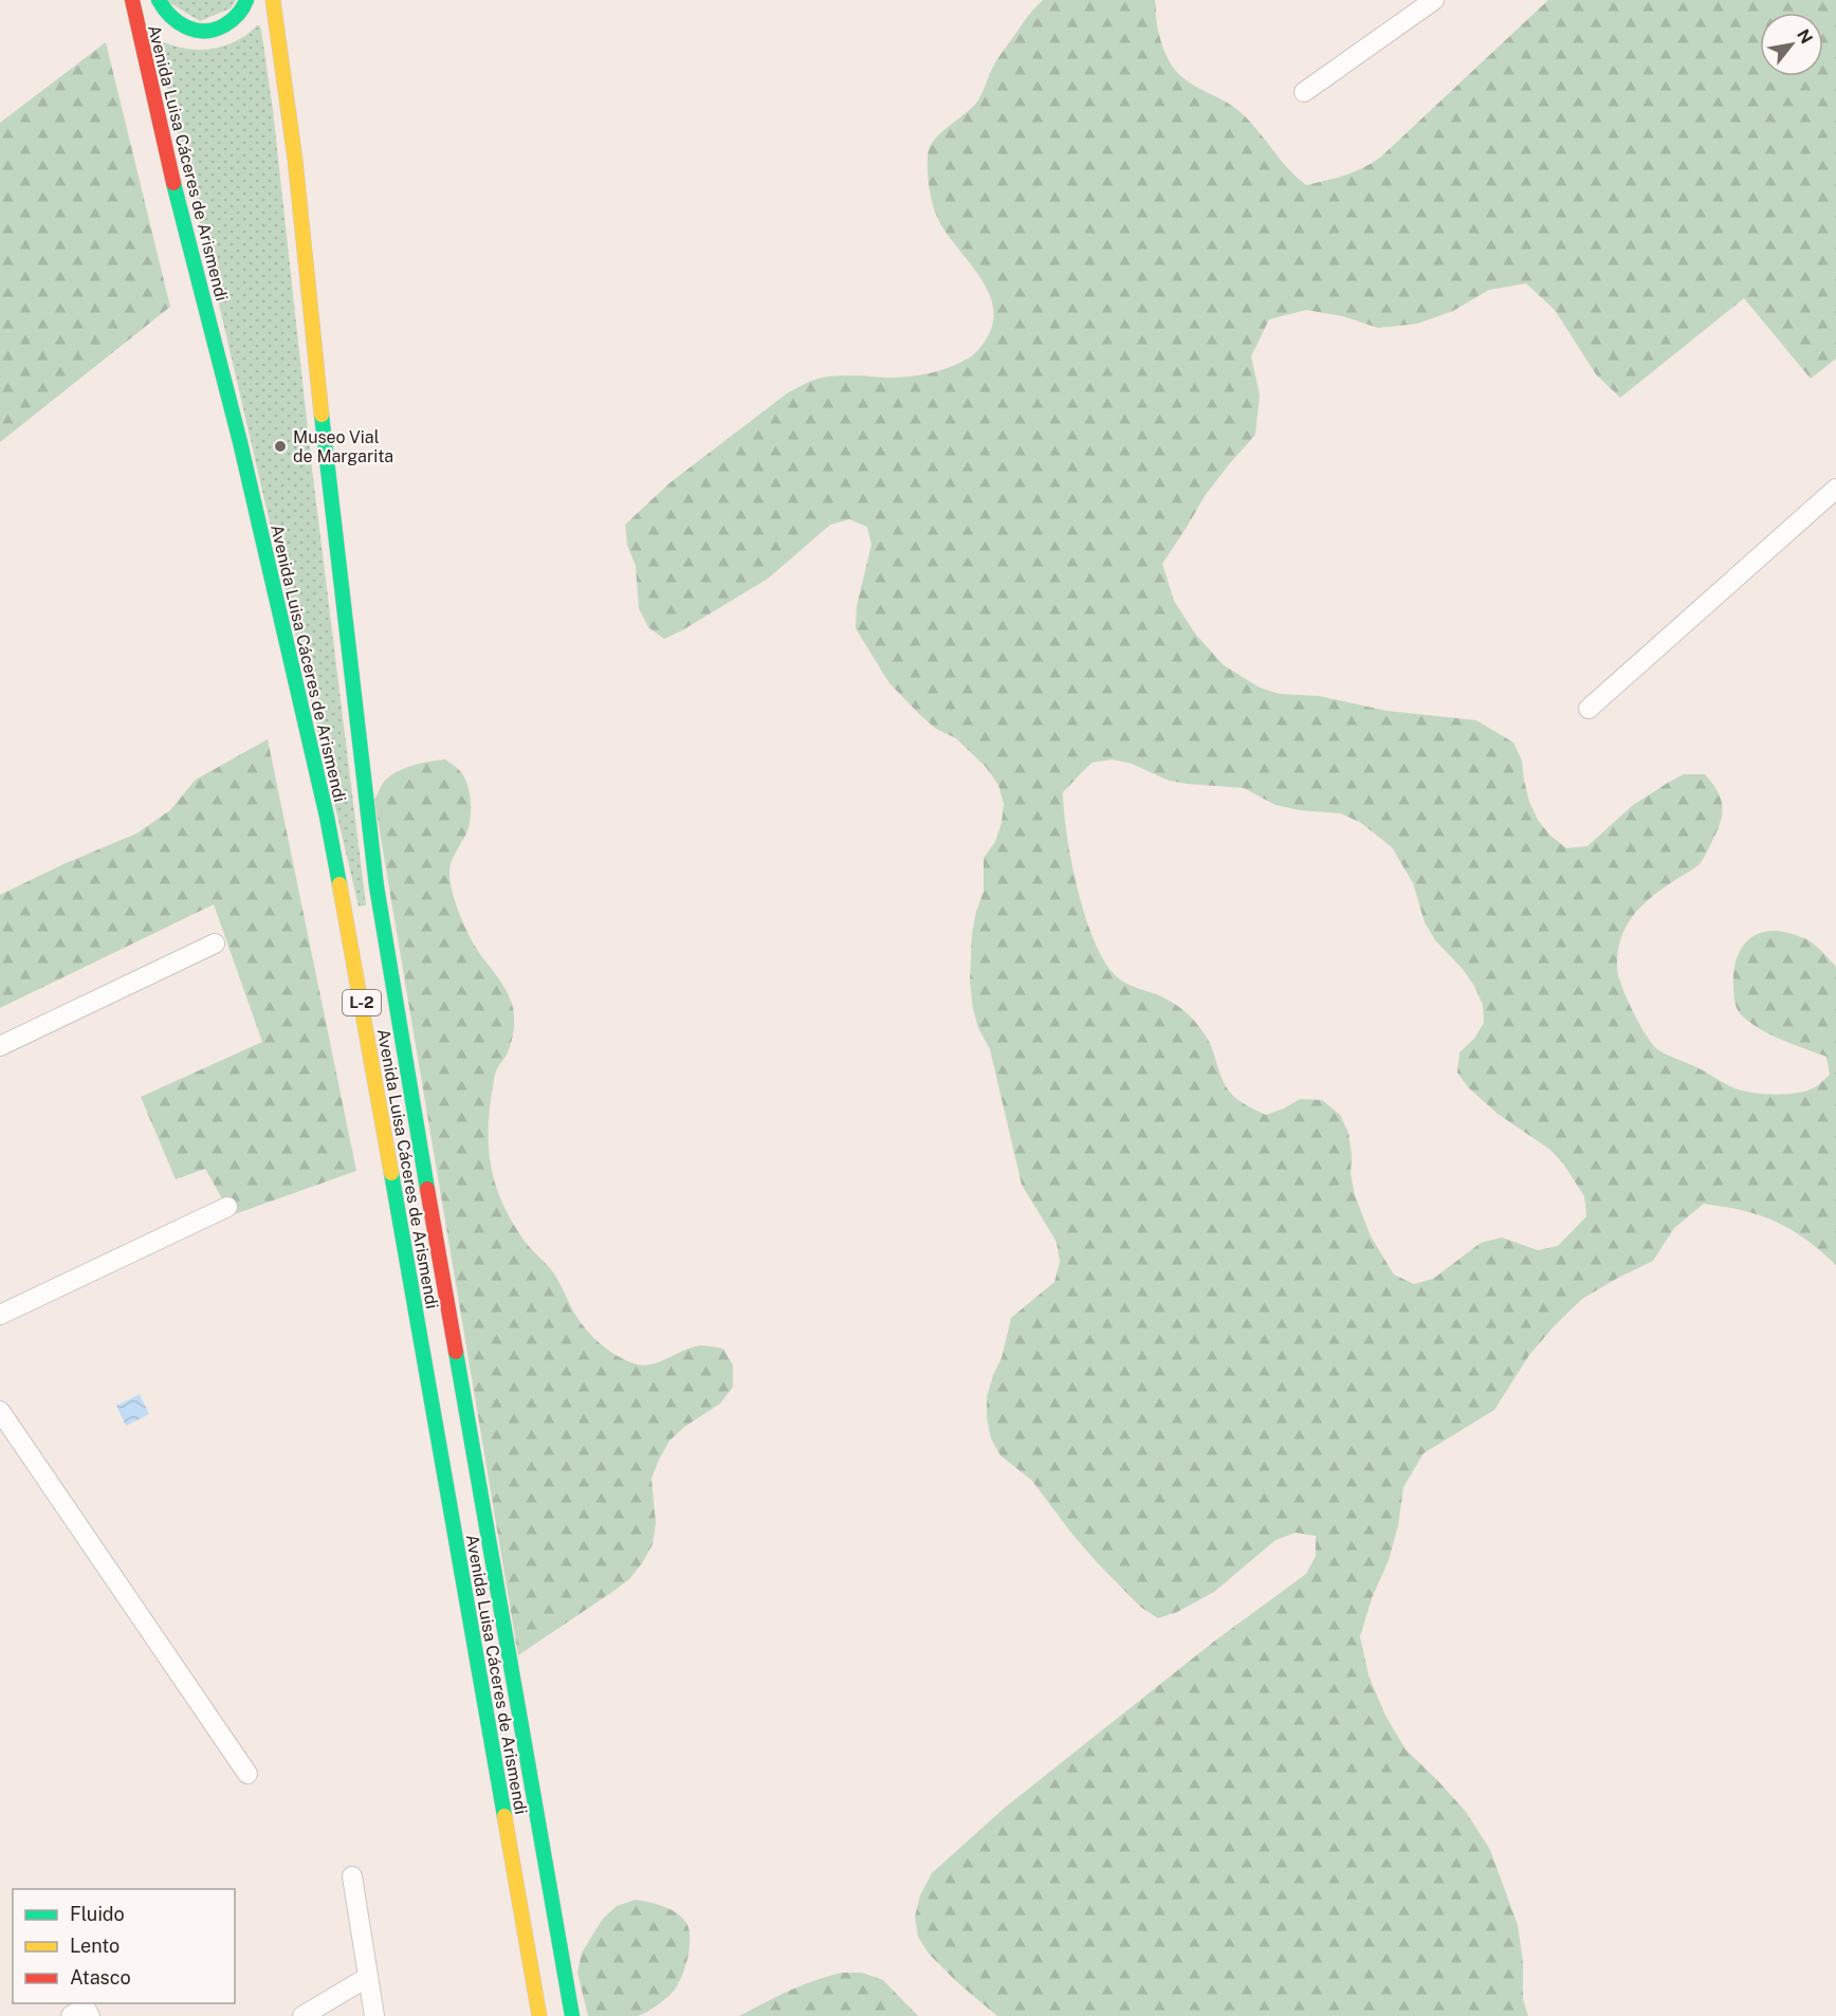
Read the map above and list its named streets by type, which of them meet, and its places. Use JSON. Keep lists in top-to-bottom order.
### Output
{
  "streets": {
    "main road": ["Avenida Luisa Cáceres de Arismendi", "L-2"]
  },
  "places": ["Museo Vial de Margarita"],
  "legend": ["Fluido", "Lento", "Atasco"],
  "north": "top right"
}
